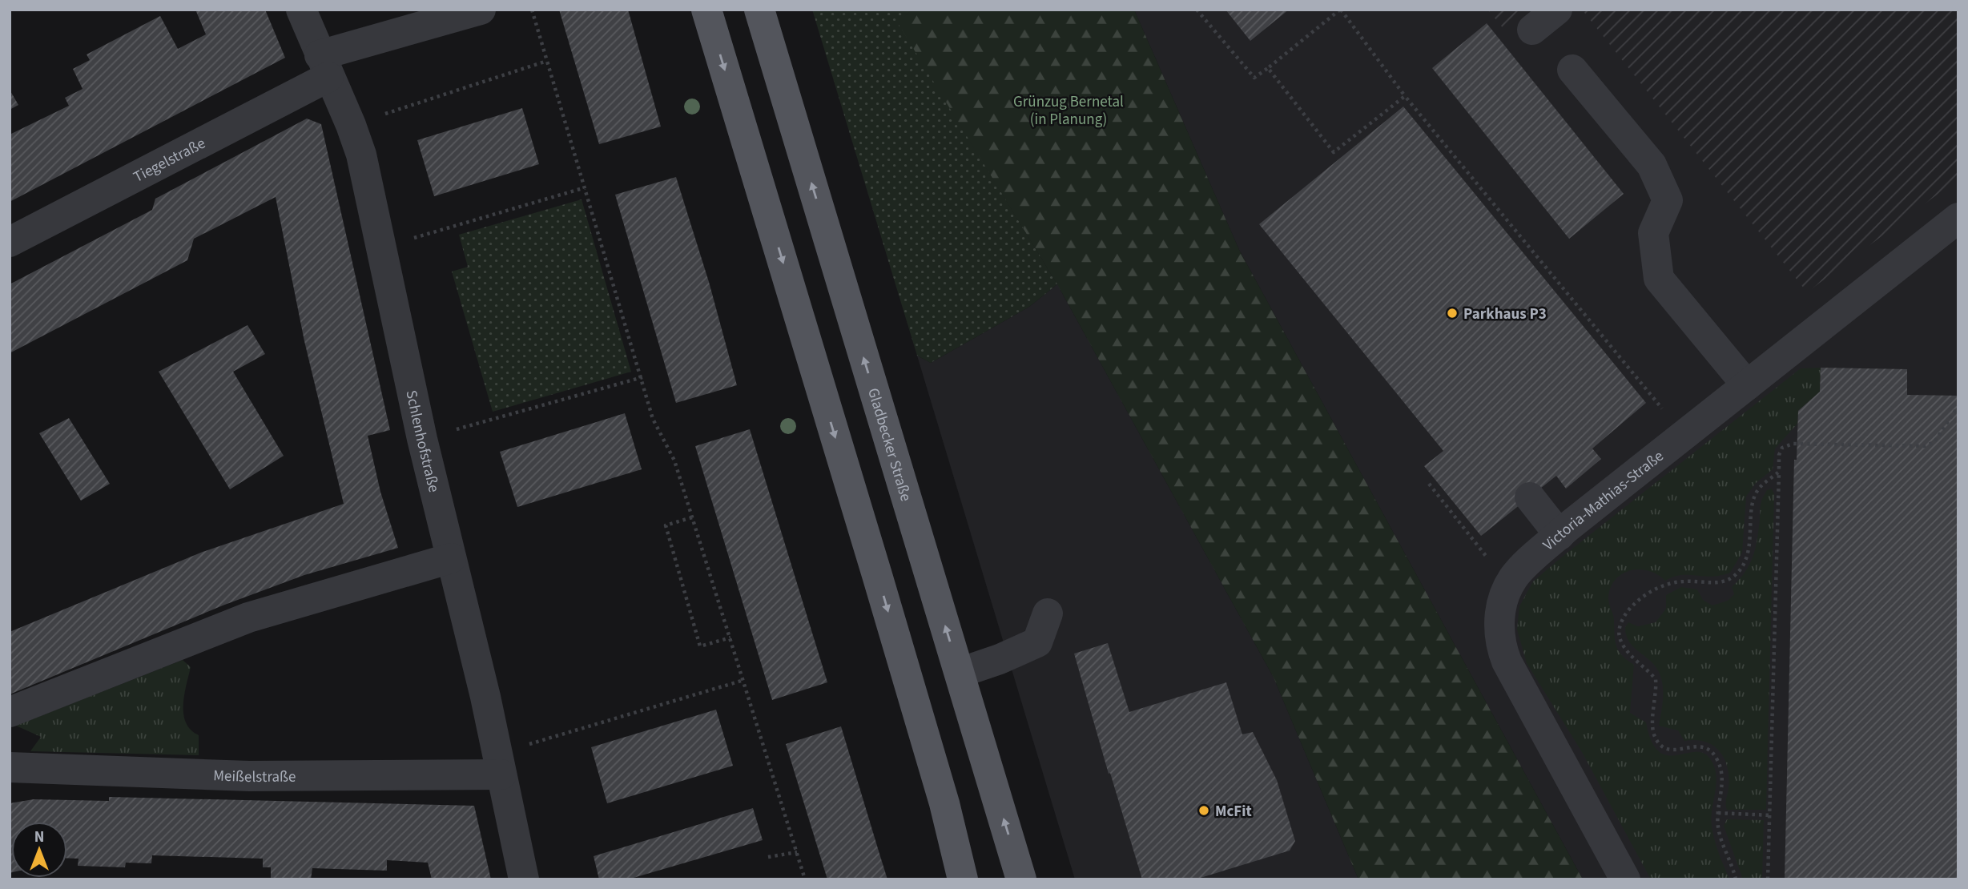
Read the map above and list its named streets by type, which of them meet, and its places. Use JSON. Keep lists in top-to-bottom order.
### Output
{
  "streets": {
    "main road": ["Gladbecker Straße"],
    "street": [
      "Tiegelstraße",
      "Schlenhofstraße",
      "Victoria-Mathias-Straße",
      "Meißelstraße"
    ]
  },
  "crossings": [
    ["Tiegelstraße", "Schlenhofstraße"],
    ["Schlenhofstraße", "Meißelstraße"]
  ],
  "parks": ["Grünzug Bernetal (in Planung)"],
  "places": ["Parkhaus P3", "McFit"],
  "north": "top"
}
